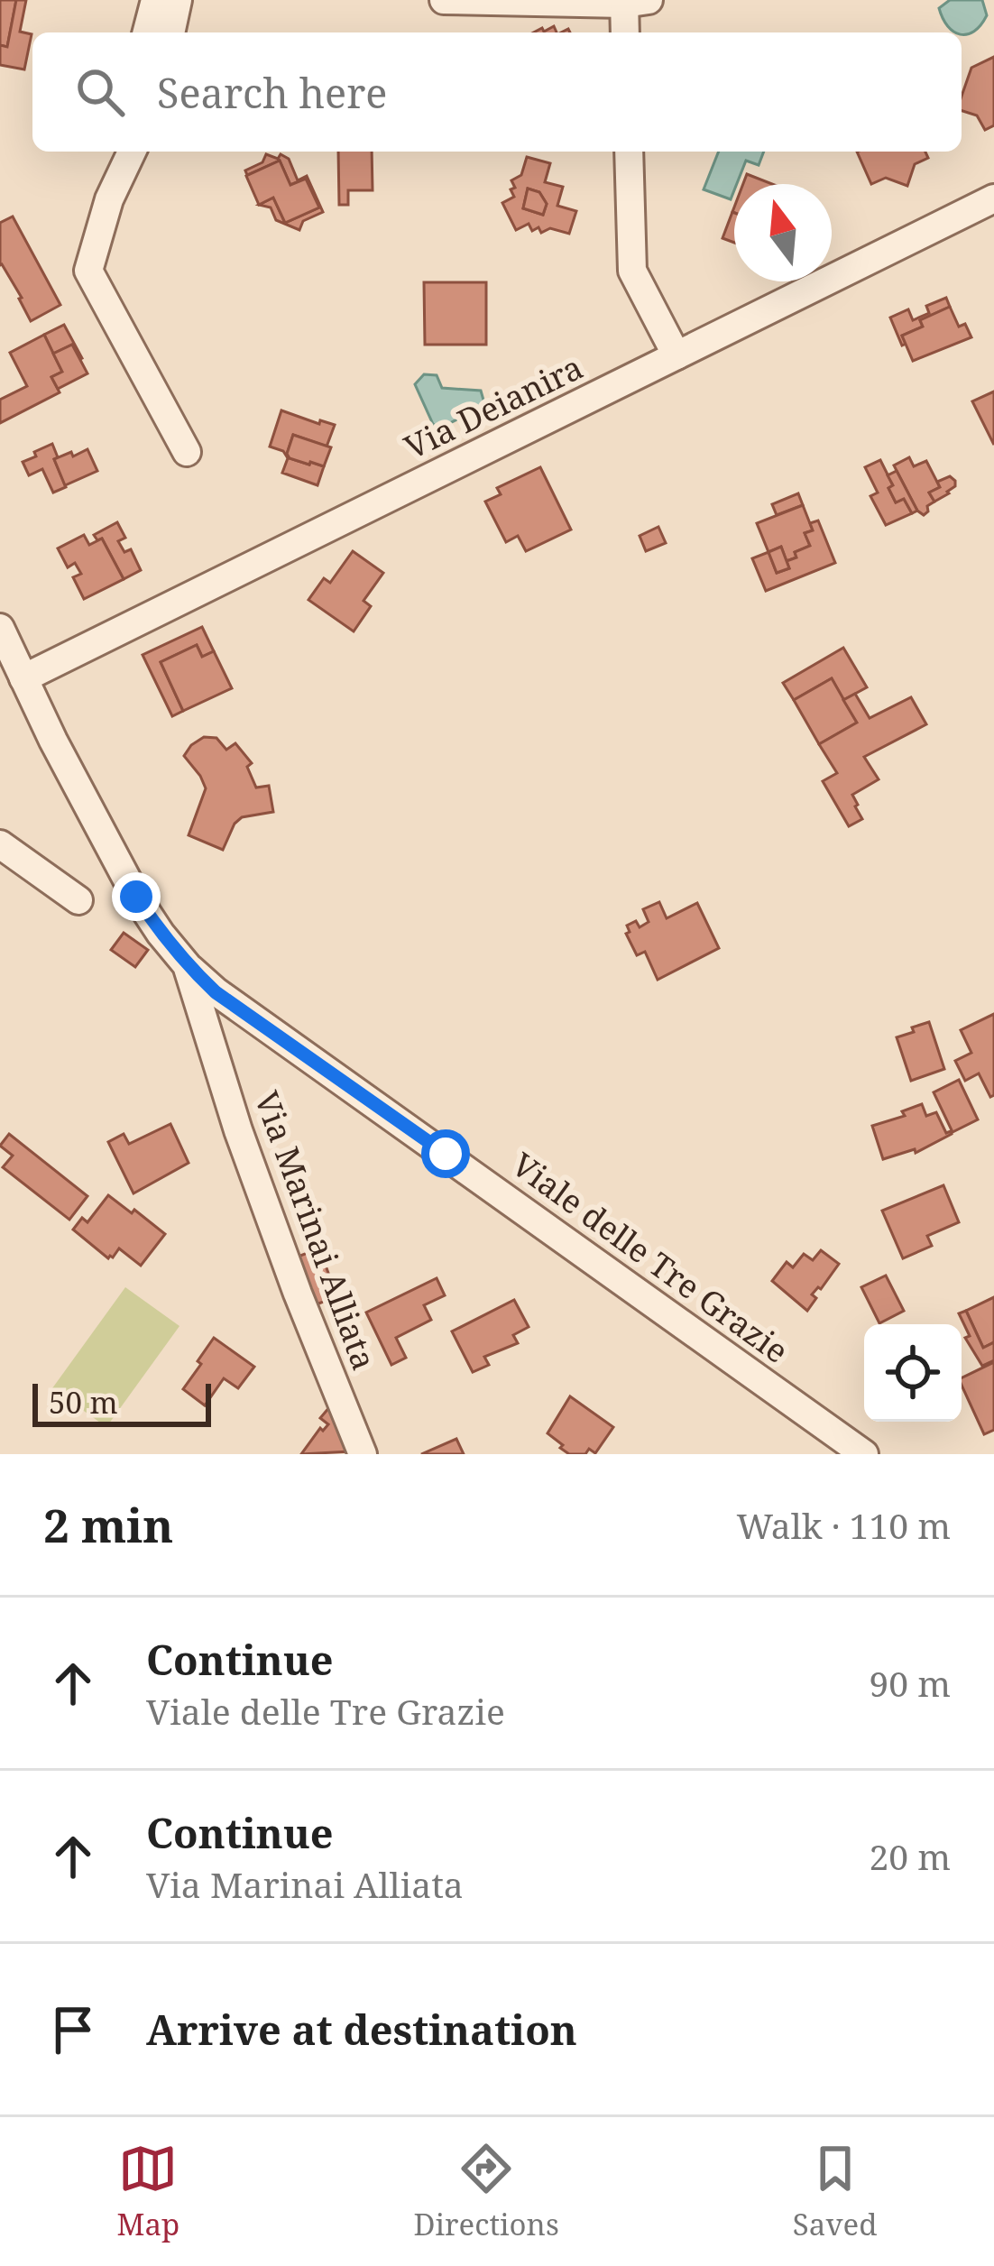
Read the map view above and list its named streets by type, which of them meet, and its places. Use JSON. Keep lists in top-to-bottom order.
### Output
{
  "streets": {
    "street": ["Via Deianira", "Via Marinai Alliata", "Viale delle Tre Grazie"]
  },
  "crossings": [
    ["Via Deianira", "Via Marinai Alliata"],
    ["Via Marinai Alliata", "Viale delle Tre Grazie"]
  ],
  "scale_bar": "50 m",
  "north": "top",
  "page": {
    "search": "Search here",
    "scale": "50 m",
    "heading": ["2 min", "Walk · 110 m"],
    "list": [
      ["Continue", "Viale delle Tre Grazie", "90 m"],
      ["Continue", "Via Marinai Alliata", "20 m"],
      "Arrive at destination"
    ],
    "nav": ["Map", "Directions", "Saved"]
  }
}
